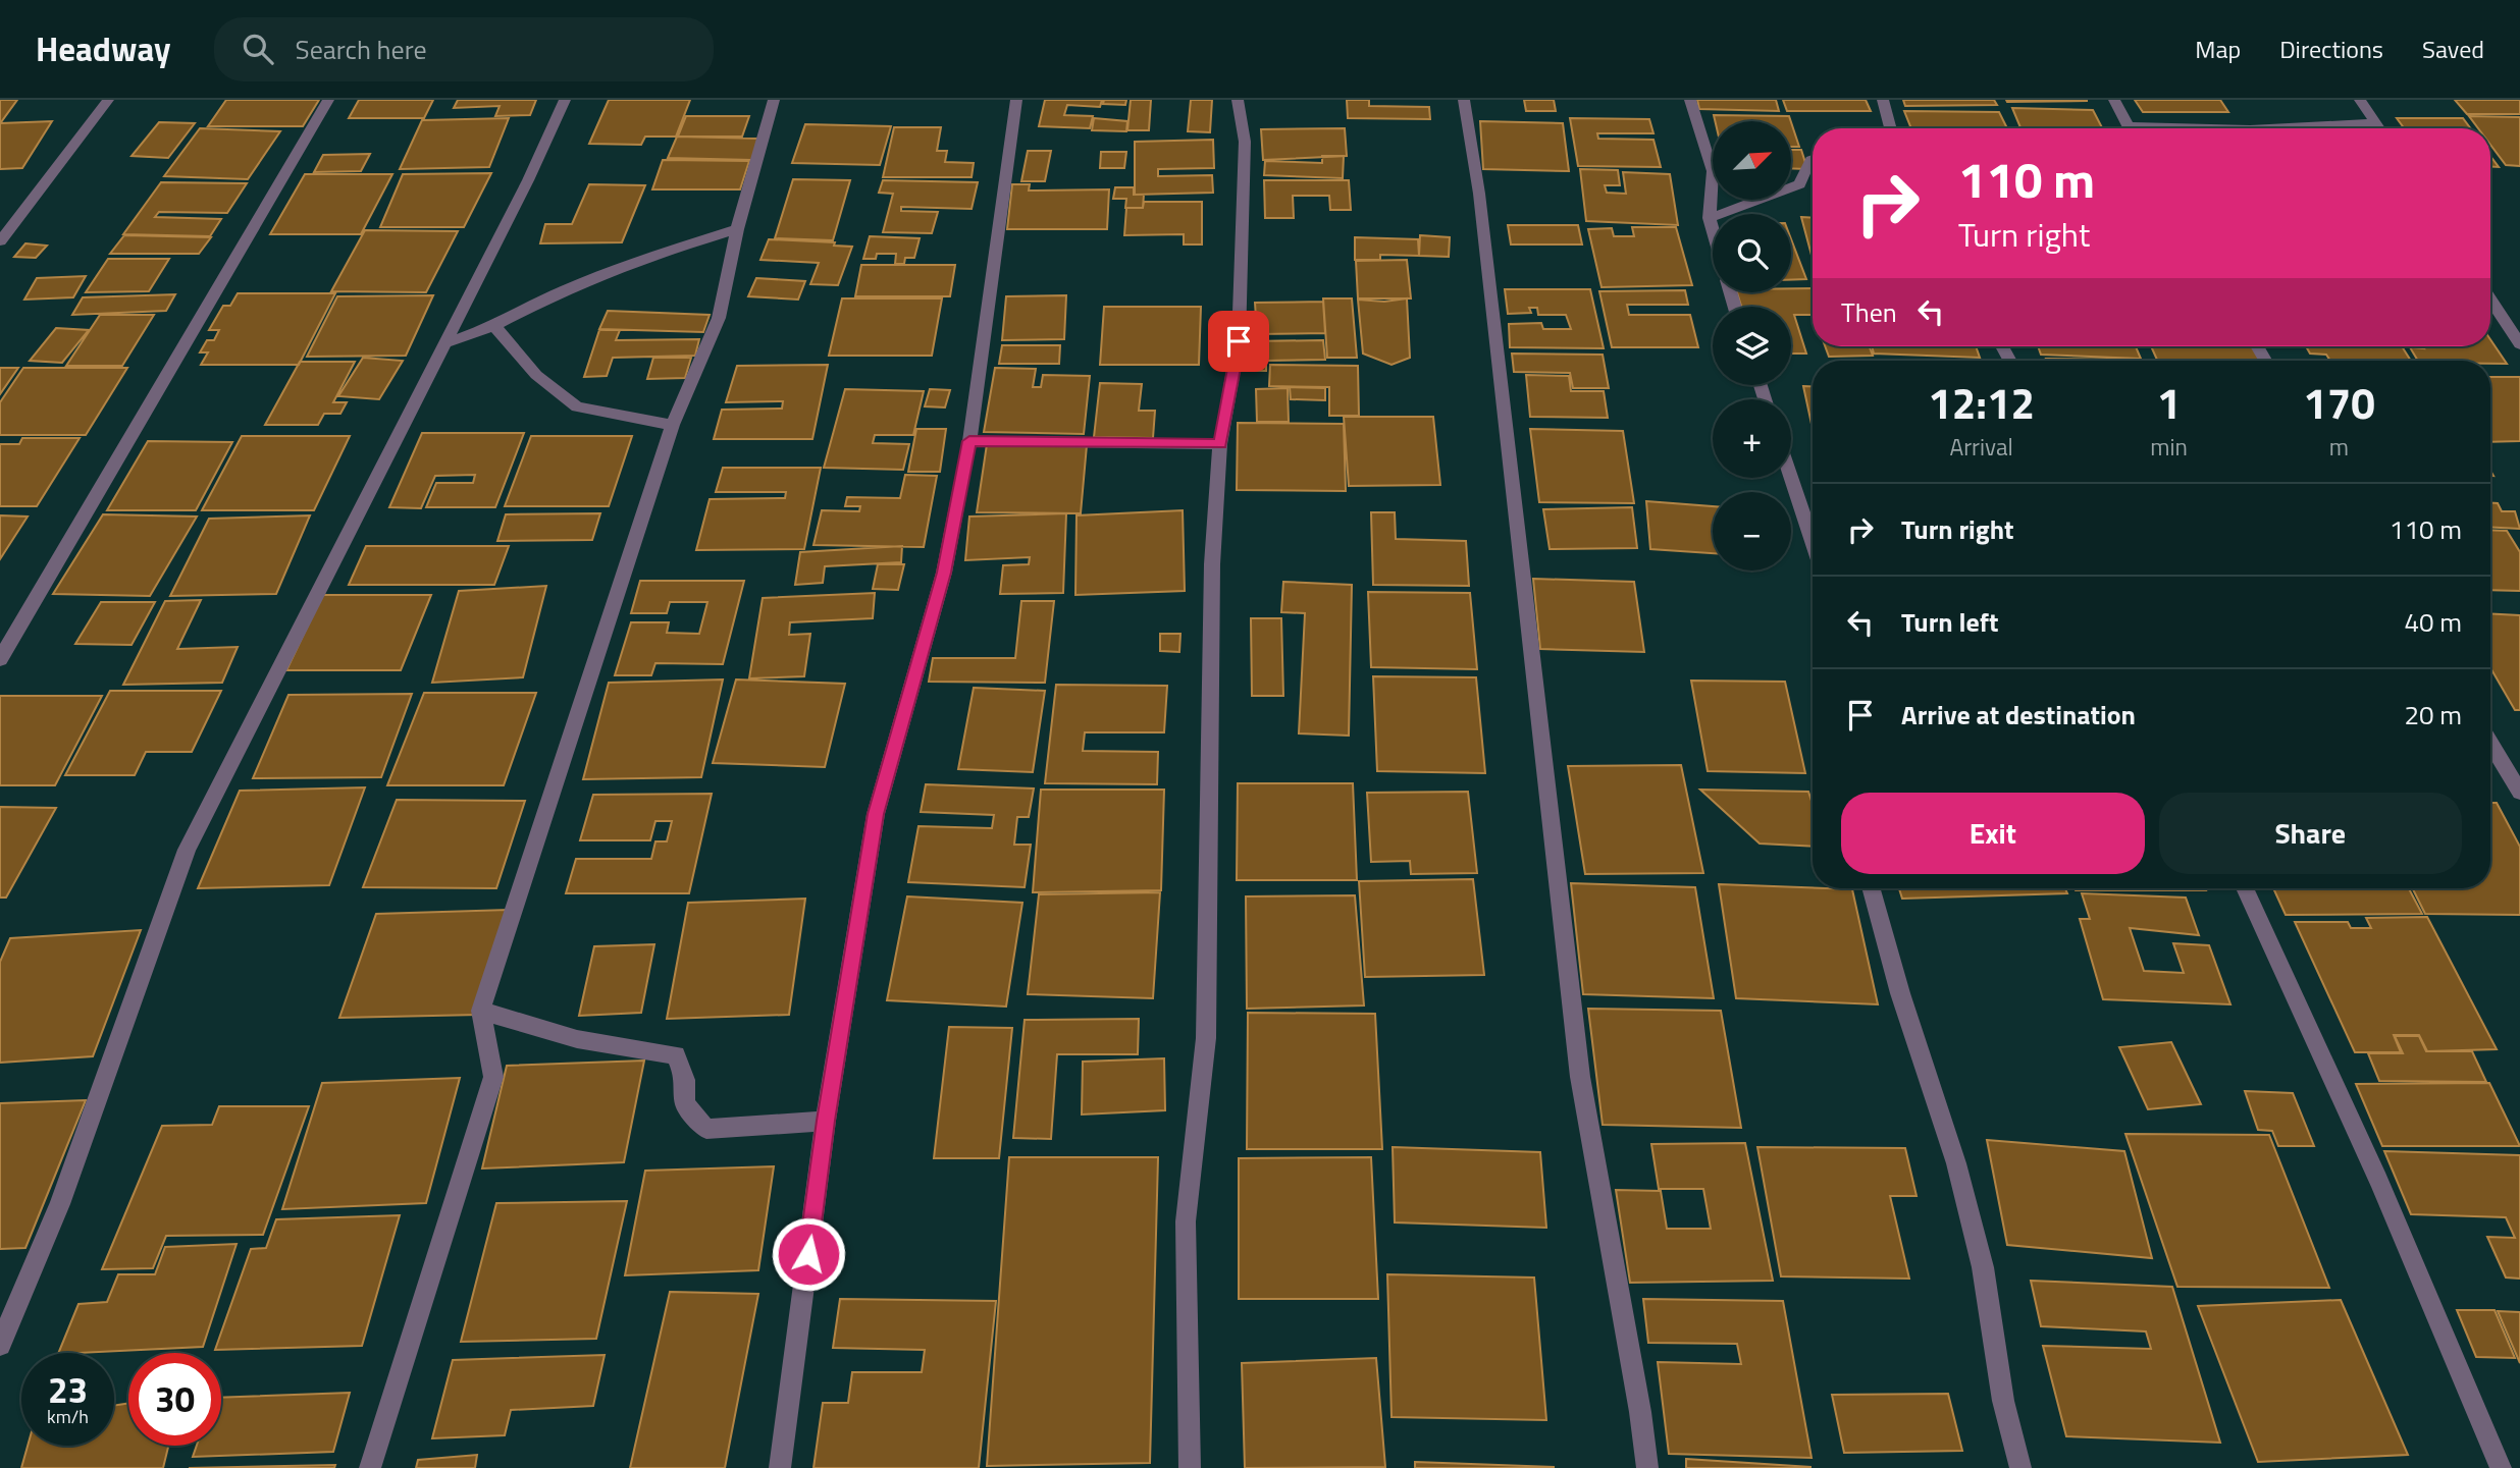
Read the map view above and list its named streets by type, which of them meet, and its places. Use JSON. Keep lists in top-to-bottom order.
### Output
{
  "north": "top right",
  "page": {
    "header": "Headway",
    "search": "Search here",
    "nav": ["Map", "Directions", "Saved"],
    "map_buttons": ["+", "−"],
    "turn": ["110 m", "Turn right"],
    "then": "Then",
    "eta": [
      "12:12",
      "Arrival",
      "1",
      "min",
      "170",
      "m"
    ],
    "list": [
      {
        "name": "Turn right",
        "value": "110 m"
      },
      {
        "name": "Turn left",
        "value": "40 m"
      },
      {
        "name": "Arrive at destination",
        "value": "20 m"
      }
    ],
    "buttons": ["Exit", "Share"],
    "speed": "23 km/h",
    "limit": "30"
  }
}
